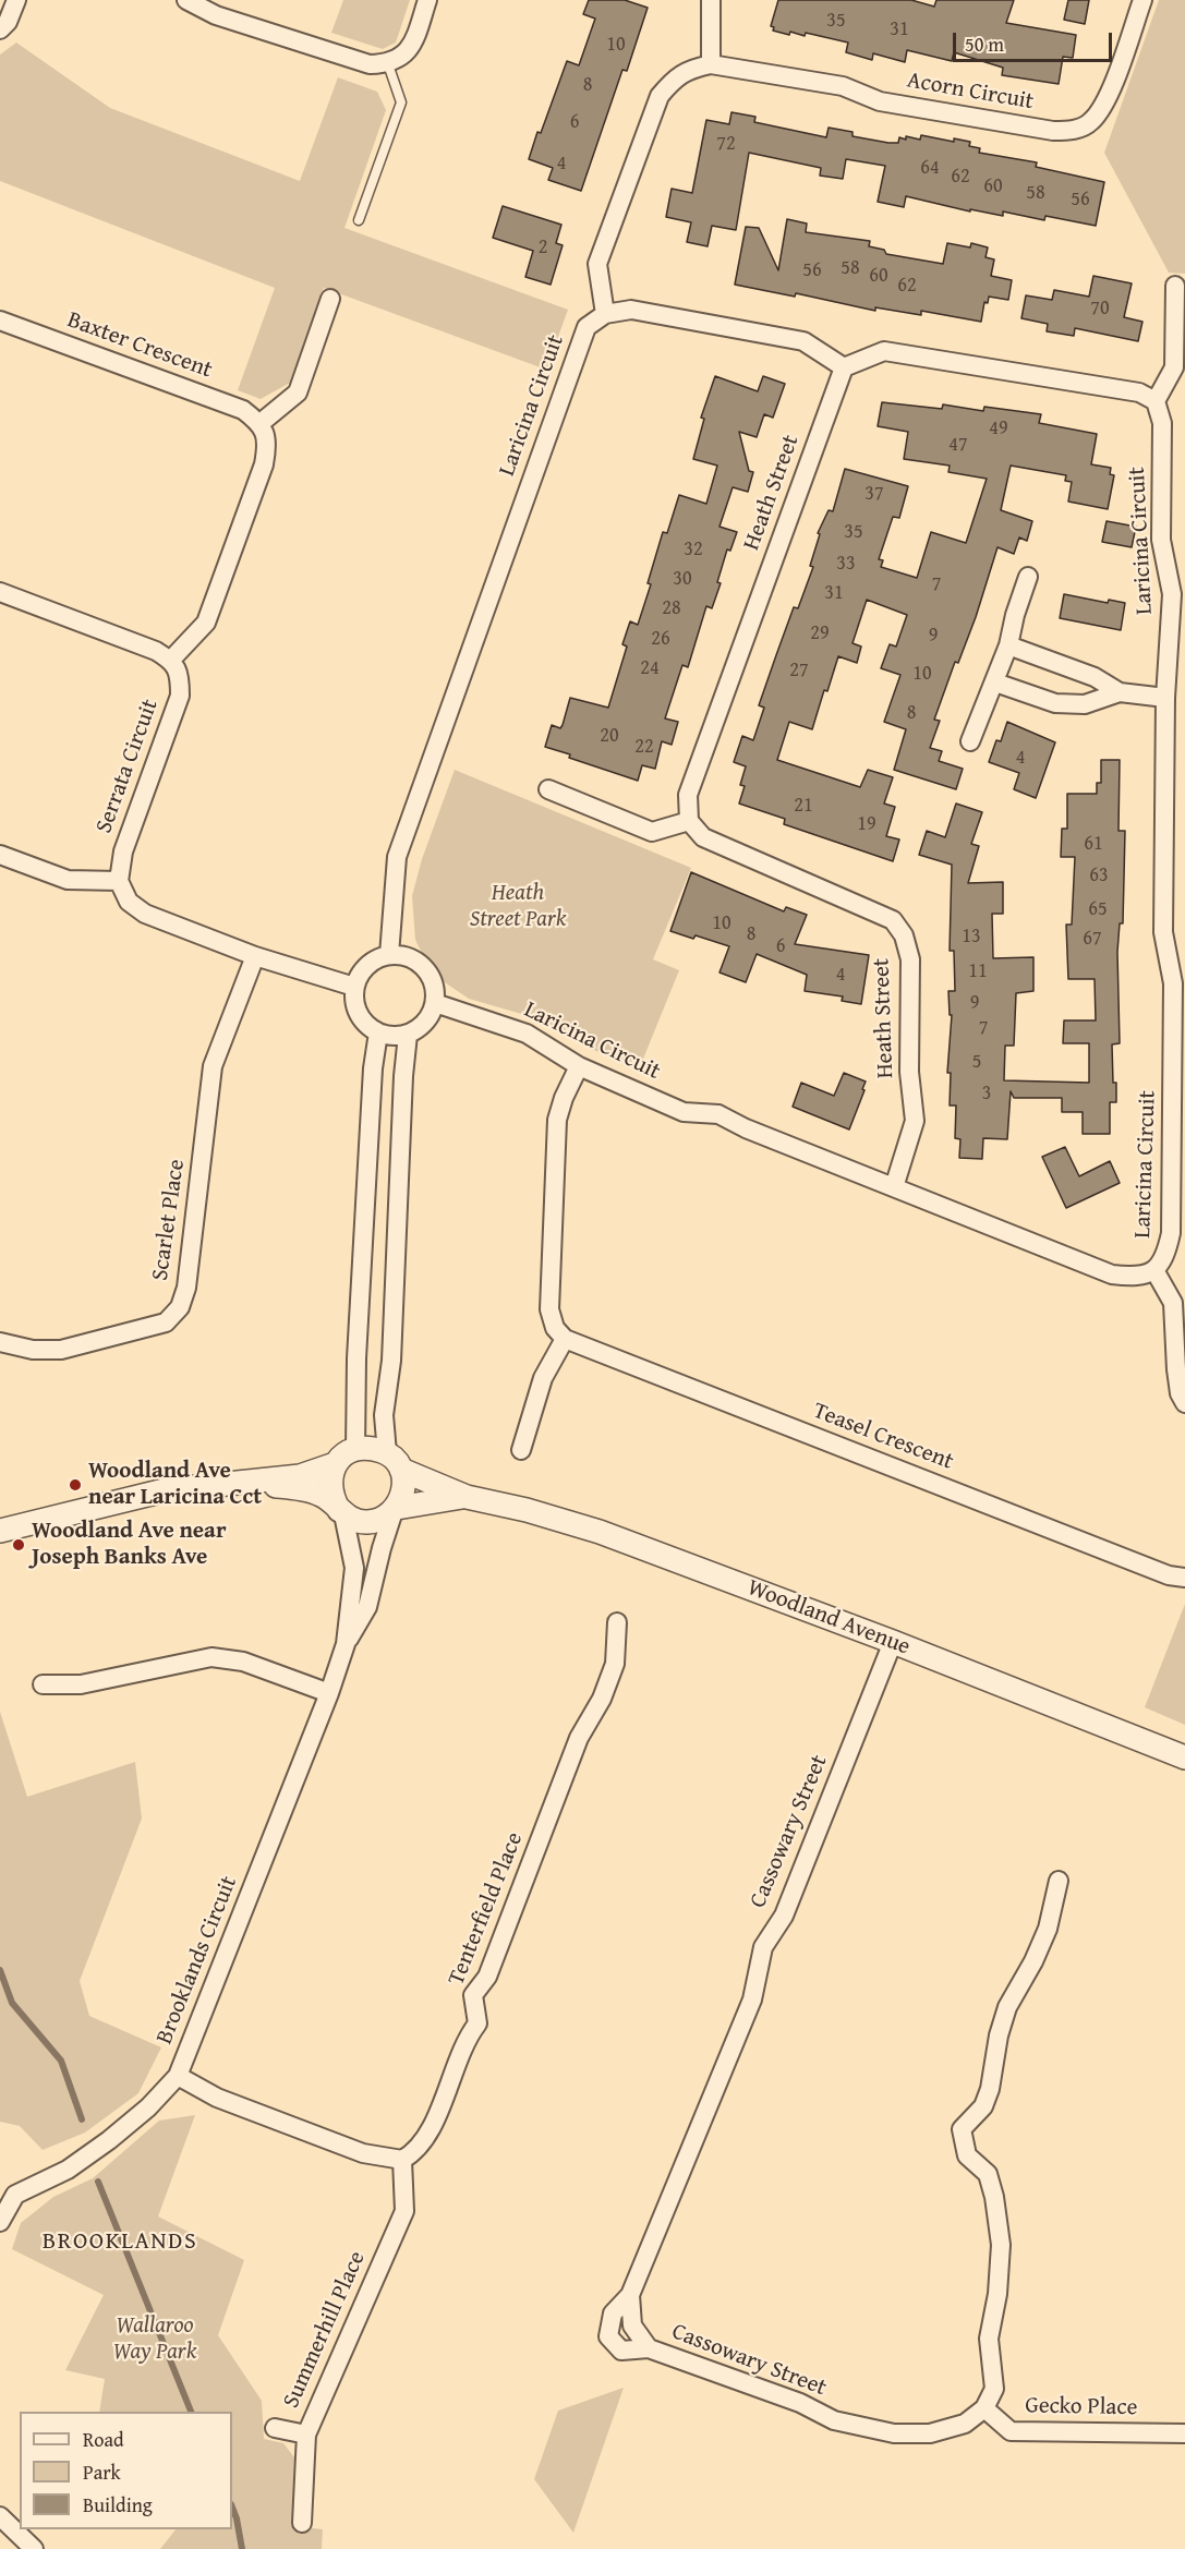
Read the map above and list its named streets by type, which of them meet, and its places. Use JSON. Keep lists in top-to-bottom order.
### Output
{
  "streets": {
    "street": [
      "Acorn Circuit",
      "Baxter Crescent",
      "Laricina Circuit",
      "Heath Street",
      "Serrata Circuit",
      "Scarlet Place",
      "Teasel Crescent",
      "Woodland Avenue",
      "Cassowary Street",
      "Tenterfield Place",
      "Brooklands Circuit",
      "Summerhill Place",
      "Gecko Place"
    ]
  },
  "crossings": [
    ["Acorn Circuit", "Laricina Circuit"],
    ["Laricina Circuit", "Heath Street"],
    ["Woodland Avenue", "Cassowary Street"],
    ["Woodland Avenue", "Brooklands Circuit"],
    ["Cassowary Street", "Gecko Place"],
    ["Tenterfield Place", "Summerhill Place"]
  ],
  "districts": ["BROOKLANDS"],
  "parks": ["Heath Street Park", "Wallaroo Way Park"],
  "places": ["Woodland Ave near Laricina Cct", "Woodland Ave near Joseph Banks Ave"],
  "house_numbers": [
    "35",
    "31",
    "10",
    "8",
    "6",
    "72",
    "4",
    "64",
    "62",
    "60",
    "58",
    "56",
    "2",
    "58",
    "56",
    "60",
    "62",
    "70",
    "49",
    "47",
    "37",
    "35",
    "32",
    "33",
    "30",
    "7",
    "31",
    "28",
    "29",
    "9",
    "26",
    "24",
    "27",
    "10",
    "8",
    "20",
    "22",
    "4",
    "21",
    "19",
    "61",
    "63",
    "65",
    "10",
    "8",
    "13",
    "67",
    "6",
    "11",
    "4",
    "9",
    "7",
    "5",
    "3"
  ],
  "legend": ["Road", "Park", "Building"],
  "scale_bar": "50 m"
}
